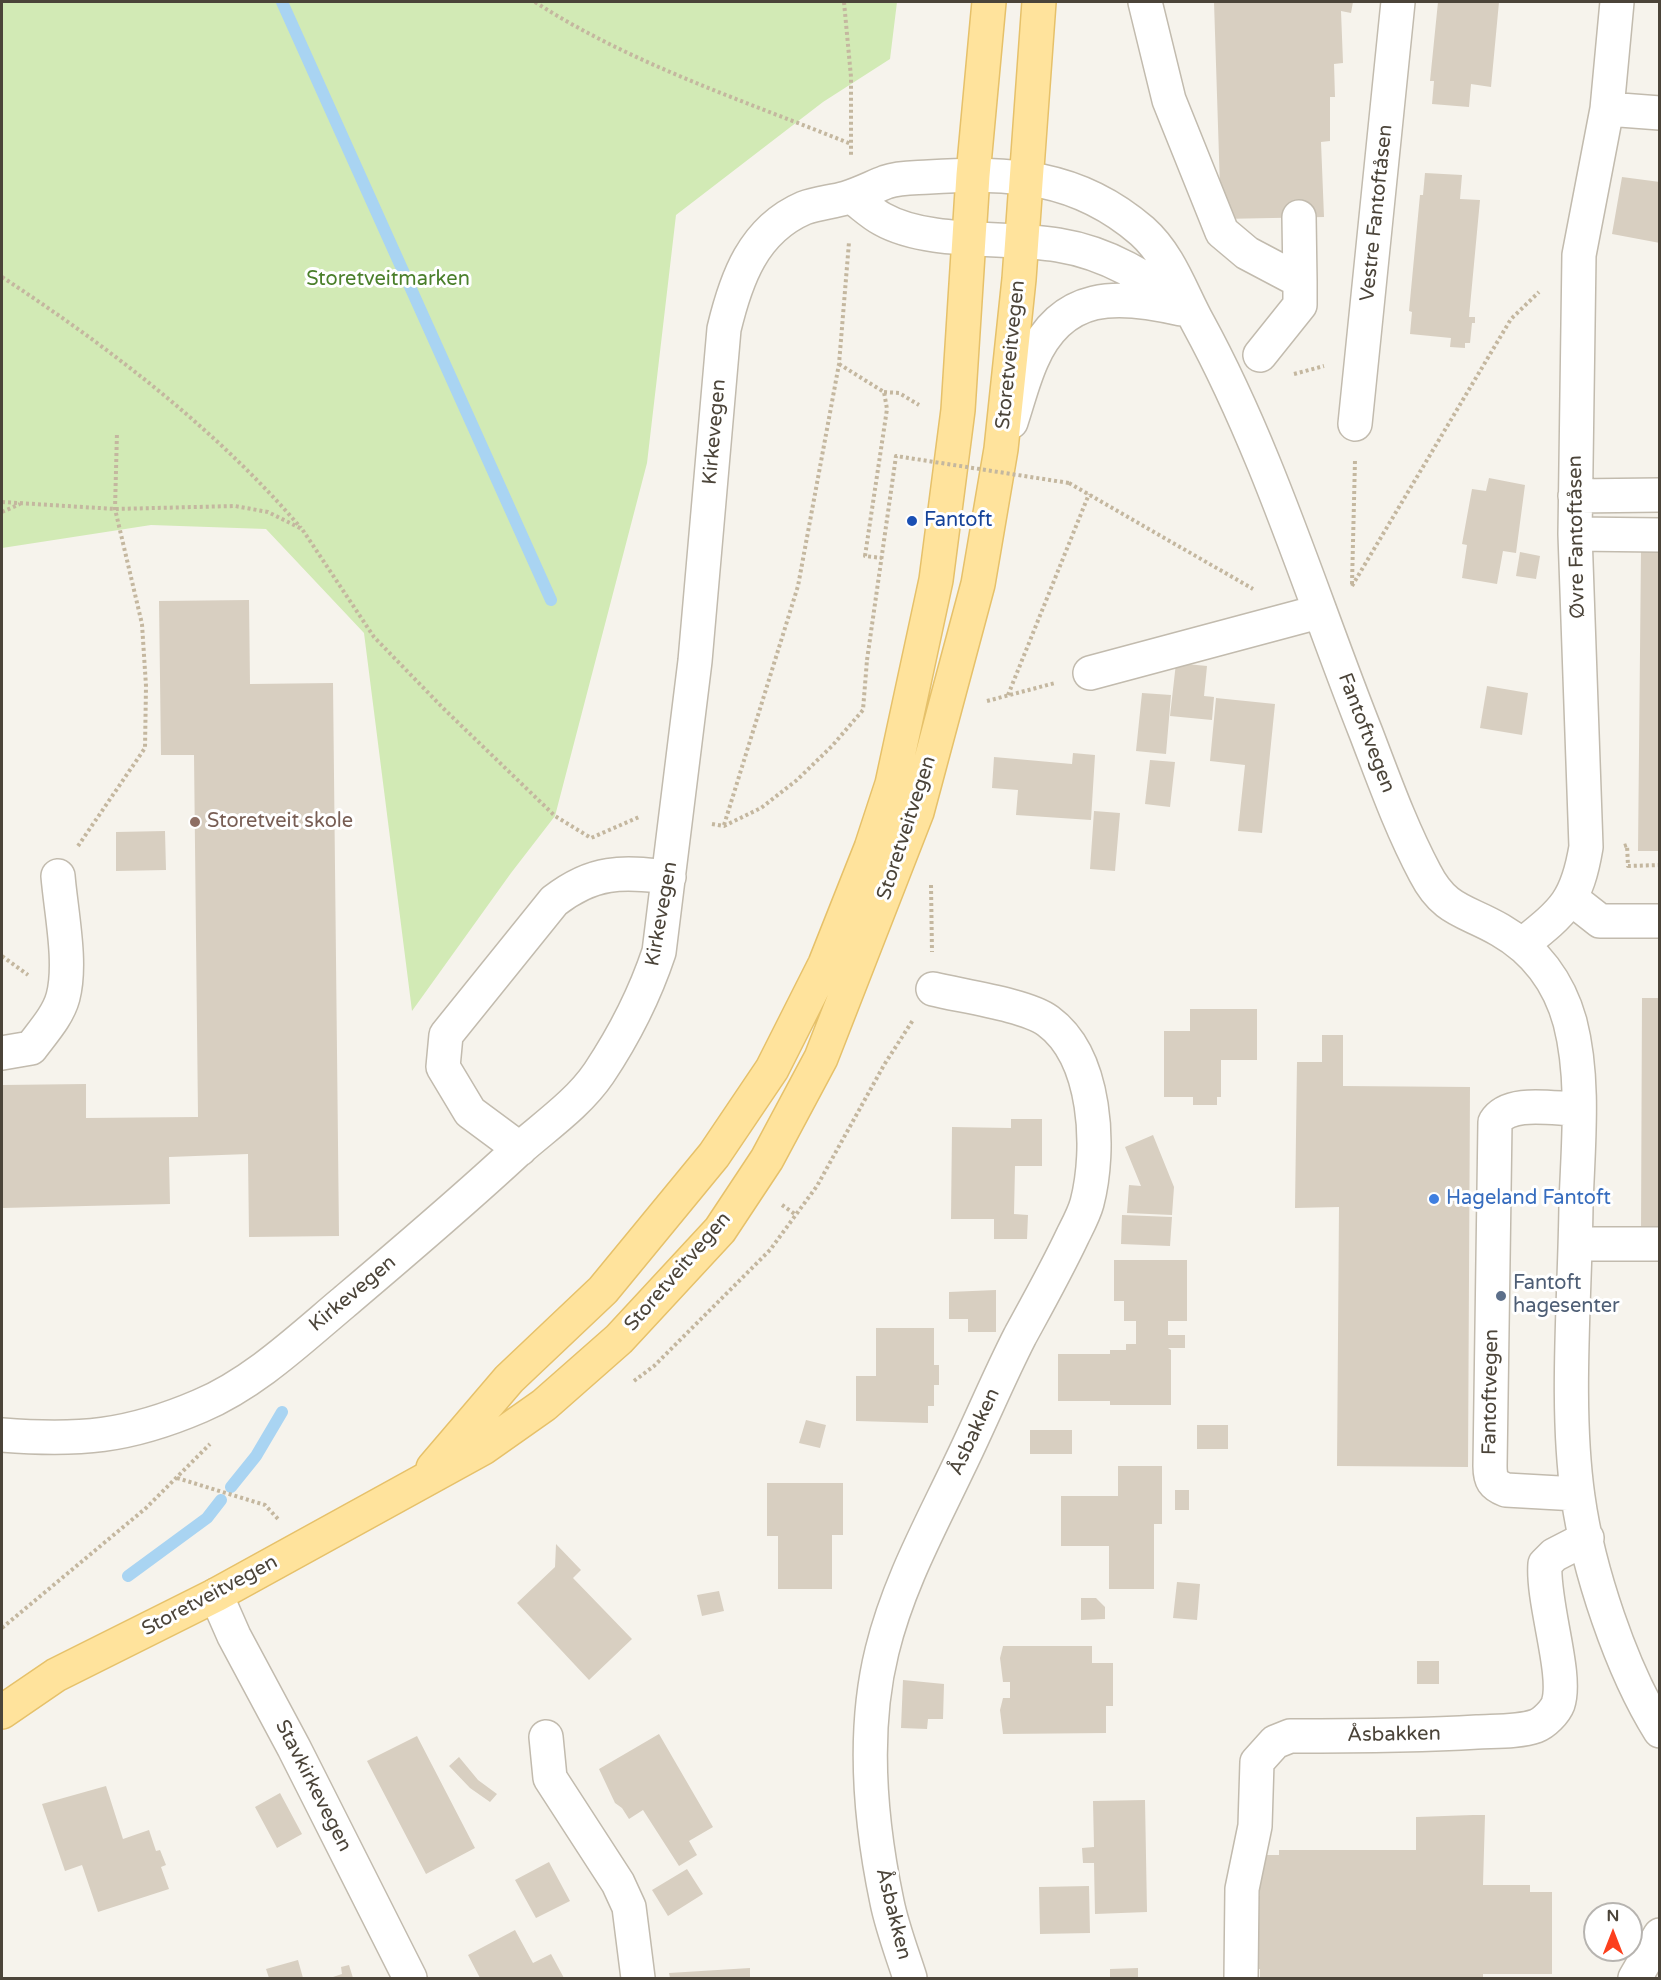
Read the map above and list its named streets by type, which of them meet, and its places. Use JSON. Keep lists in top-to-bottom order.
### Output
{
  "streets": {
    "main road": ["Storetveitvegen"],
    "street": [
      "Vestre Fantoftåsen",
      "Kirkevegen",
      "Øvre Fantoftåsen",
      "Fantoftvegen",
      "Åsbakken",
      "Stavkirkevegen"
    ]
  },
  "crossings": [
    ["Storetveitvegen", "Kirkevegen"],
    ["Storetveitvegen", "Fantoftvegen"],
    ["Storetveitvegen", "Stavkirkevegen"],
    ["Kirkevegen", "Fantoftvegen"],
    ["Øvre Fantoftåsen", "Fantoftvegen"],
    ["Fantoftvegen", "Åsbakken"]
  ],
  "parks": ["Storetveitmarken"],
  "places": [
    "Fantoft",
    "Storetveit skole",
    "Hageland Fantoft",
    "Fantoft hagesenter"
  ],
  "north": "top"
}
